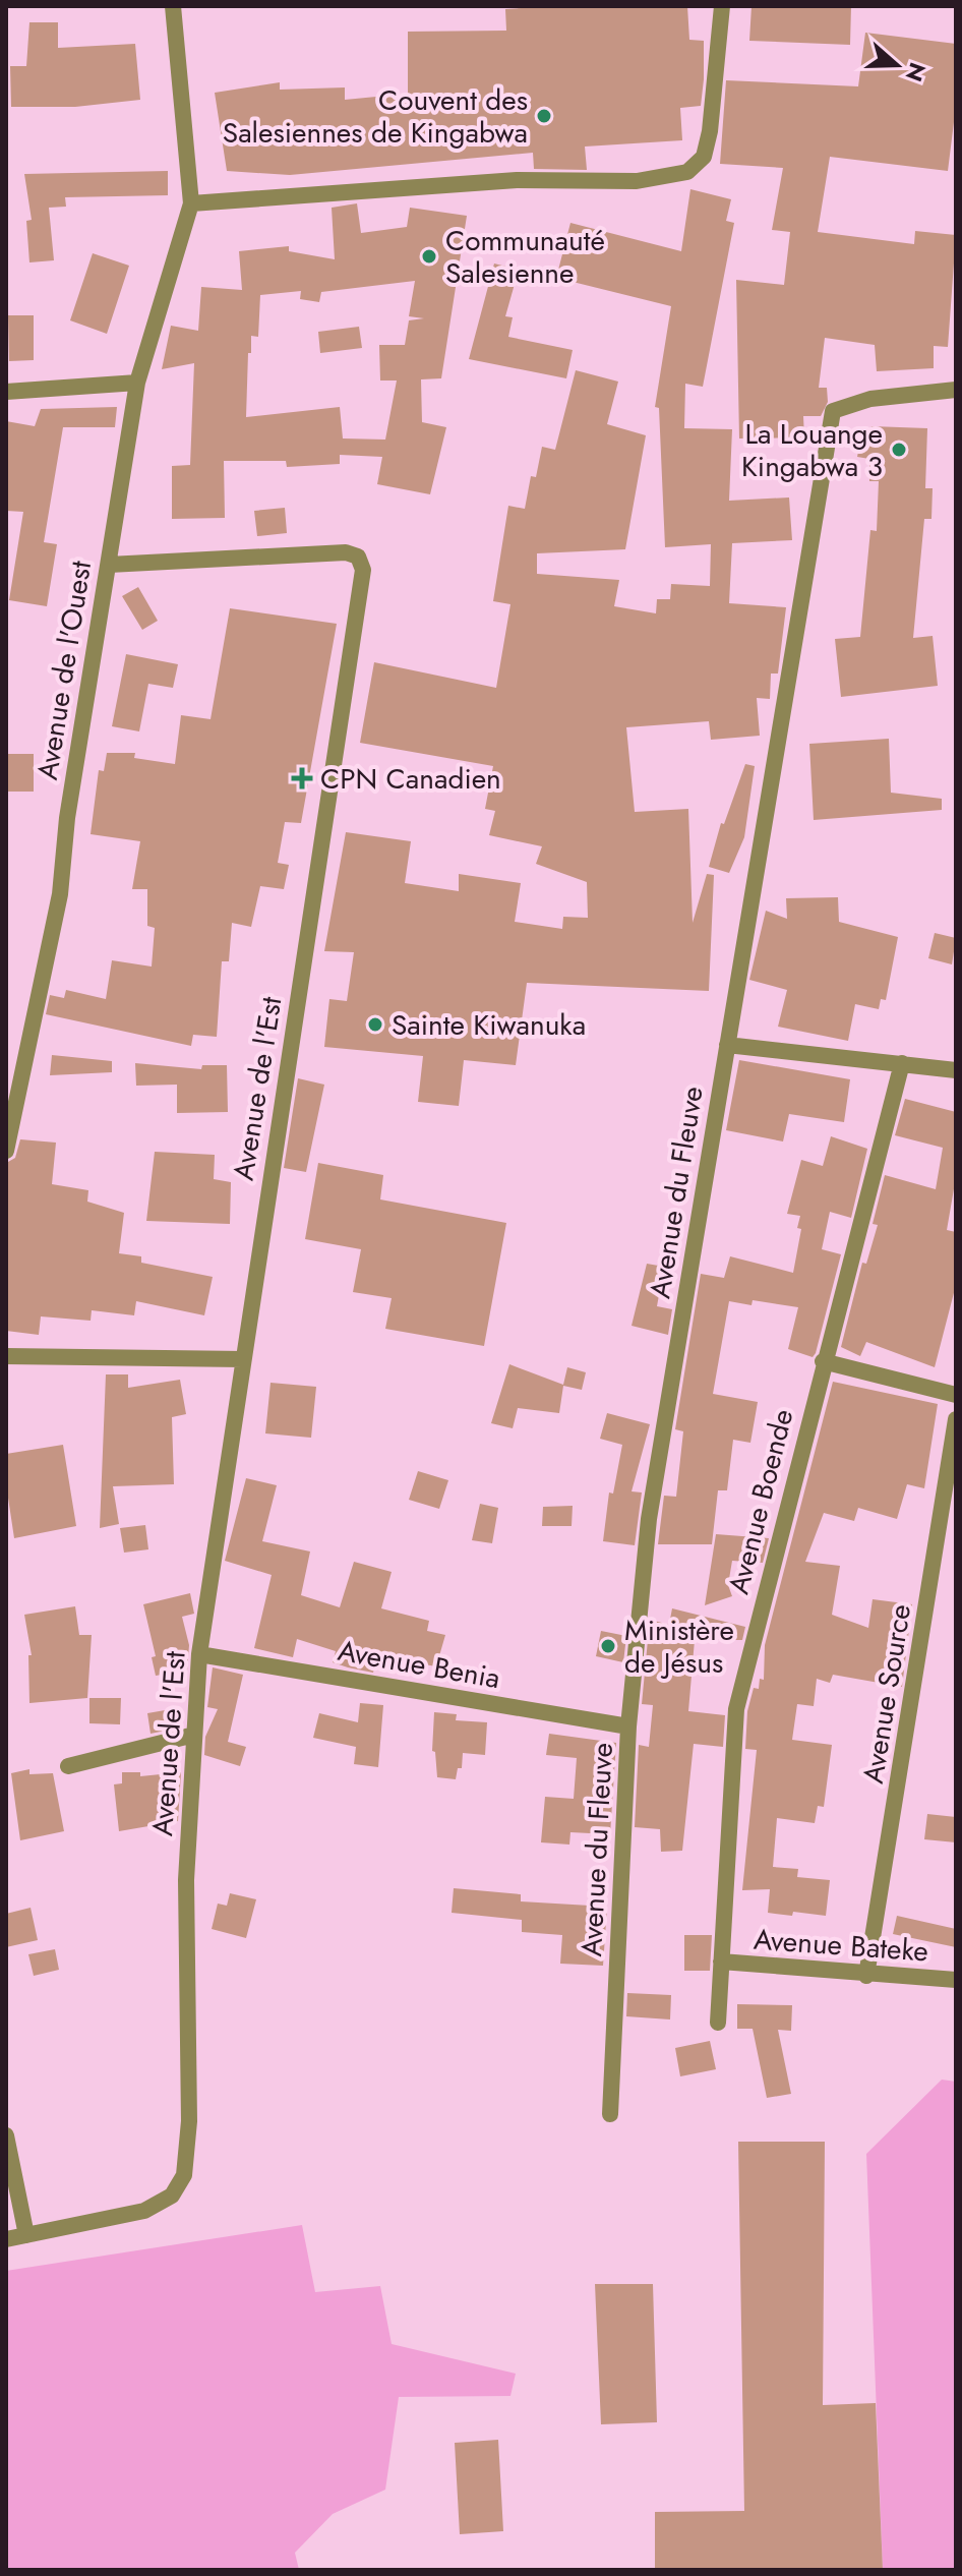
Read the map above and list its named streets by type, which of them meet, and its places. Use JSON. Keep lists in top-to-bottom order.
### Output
{
  "streets": {
    "street": [
      "Avenue de l'Ouest",
      "Avenue de l'Est",
      "Avenue du Fleuve",
      "Avenue Boende",
      "Avenue Benia",
      "Avenue Source",
      "Avenue Bateke"
    ]
  },
  "crossings": [
    ["Avenue de l'Ouest", "Avenue de l'Est"],
    ["Avenue de l'Est", "Avenue Benia"],
    ["Avenue du Fleuve", "Avenue Benia"],
    ["Avenue Boende", "Avenue Bateke"],
    ["Avenue Source", "Avenue Bateke"]
  ],
  "places": {
    "other": [
      "Couvent des Salesiennes de Kingabwa",
      "Communauté Salesienne",
      "La Louange Kingabwa 3",
      "Sainte Kiwanuka",
      "Ministère de Jésus"
    ],
    "health": ["CPN Canadien"]
  },
  "north": "right"
}
